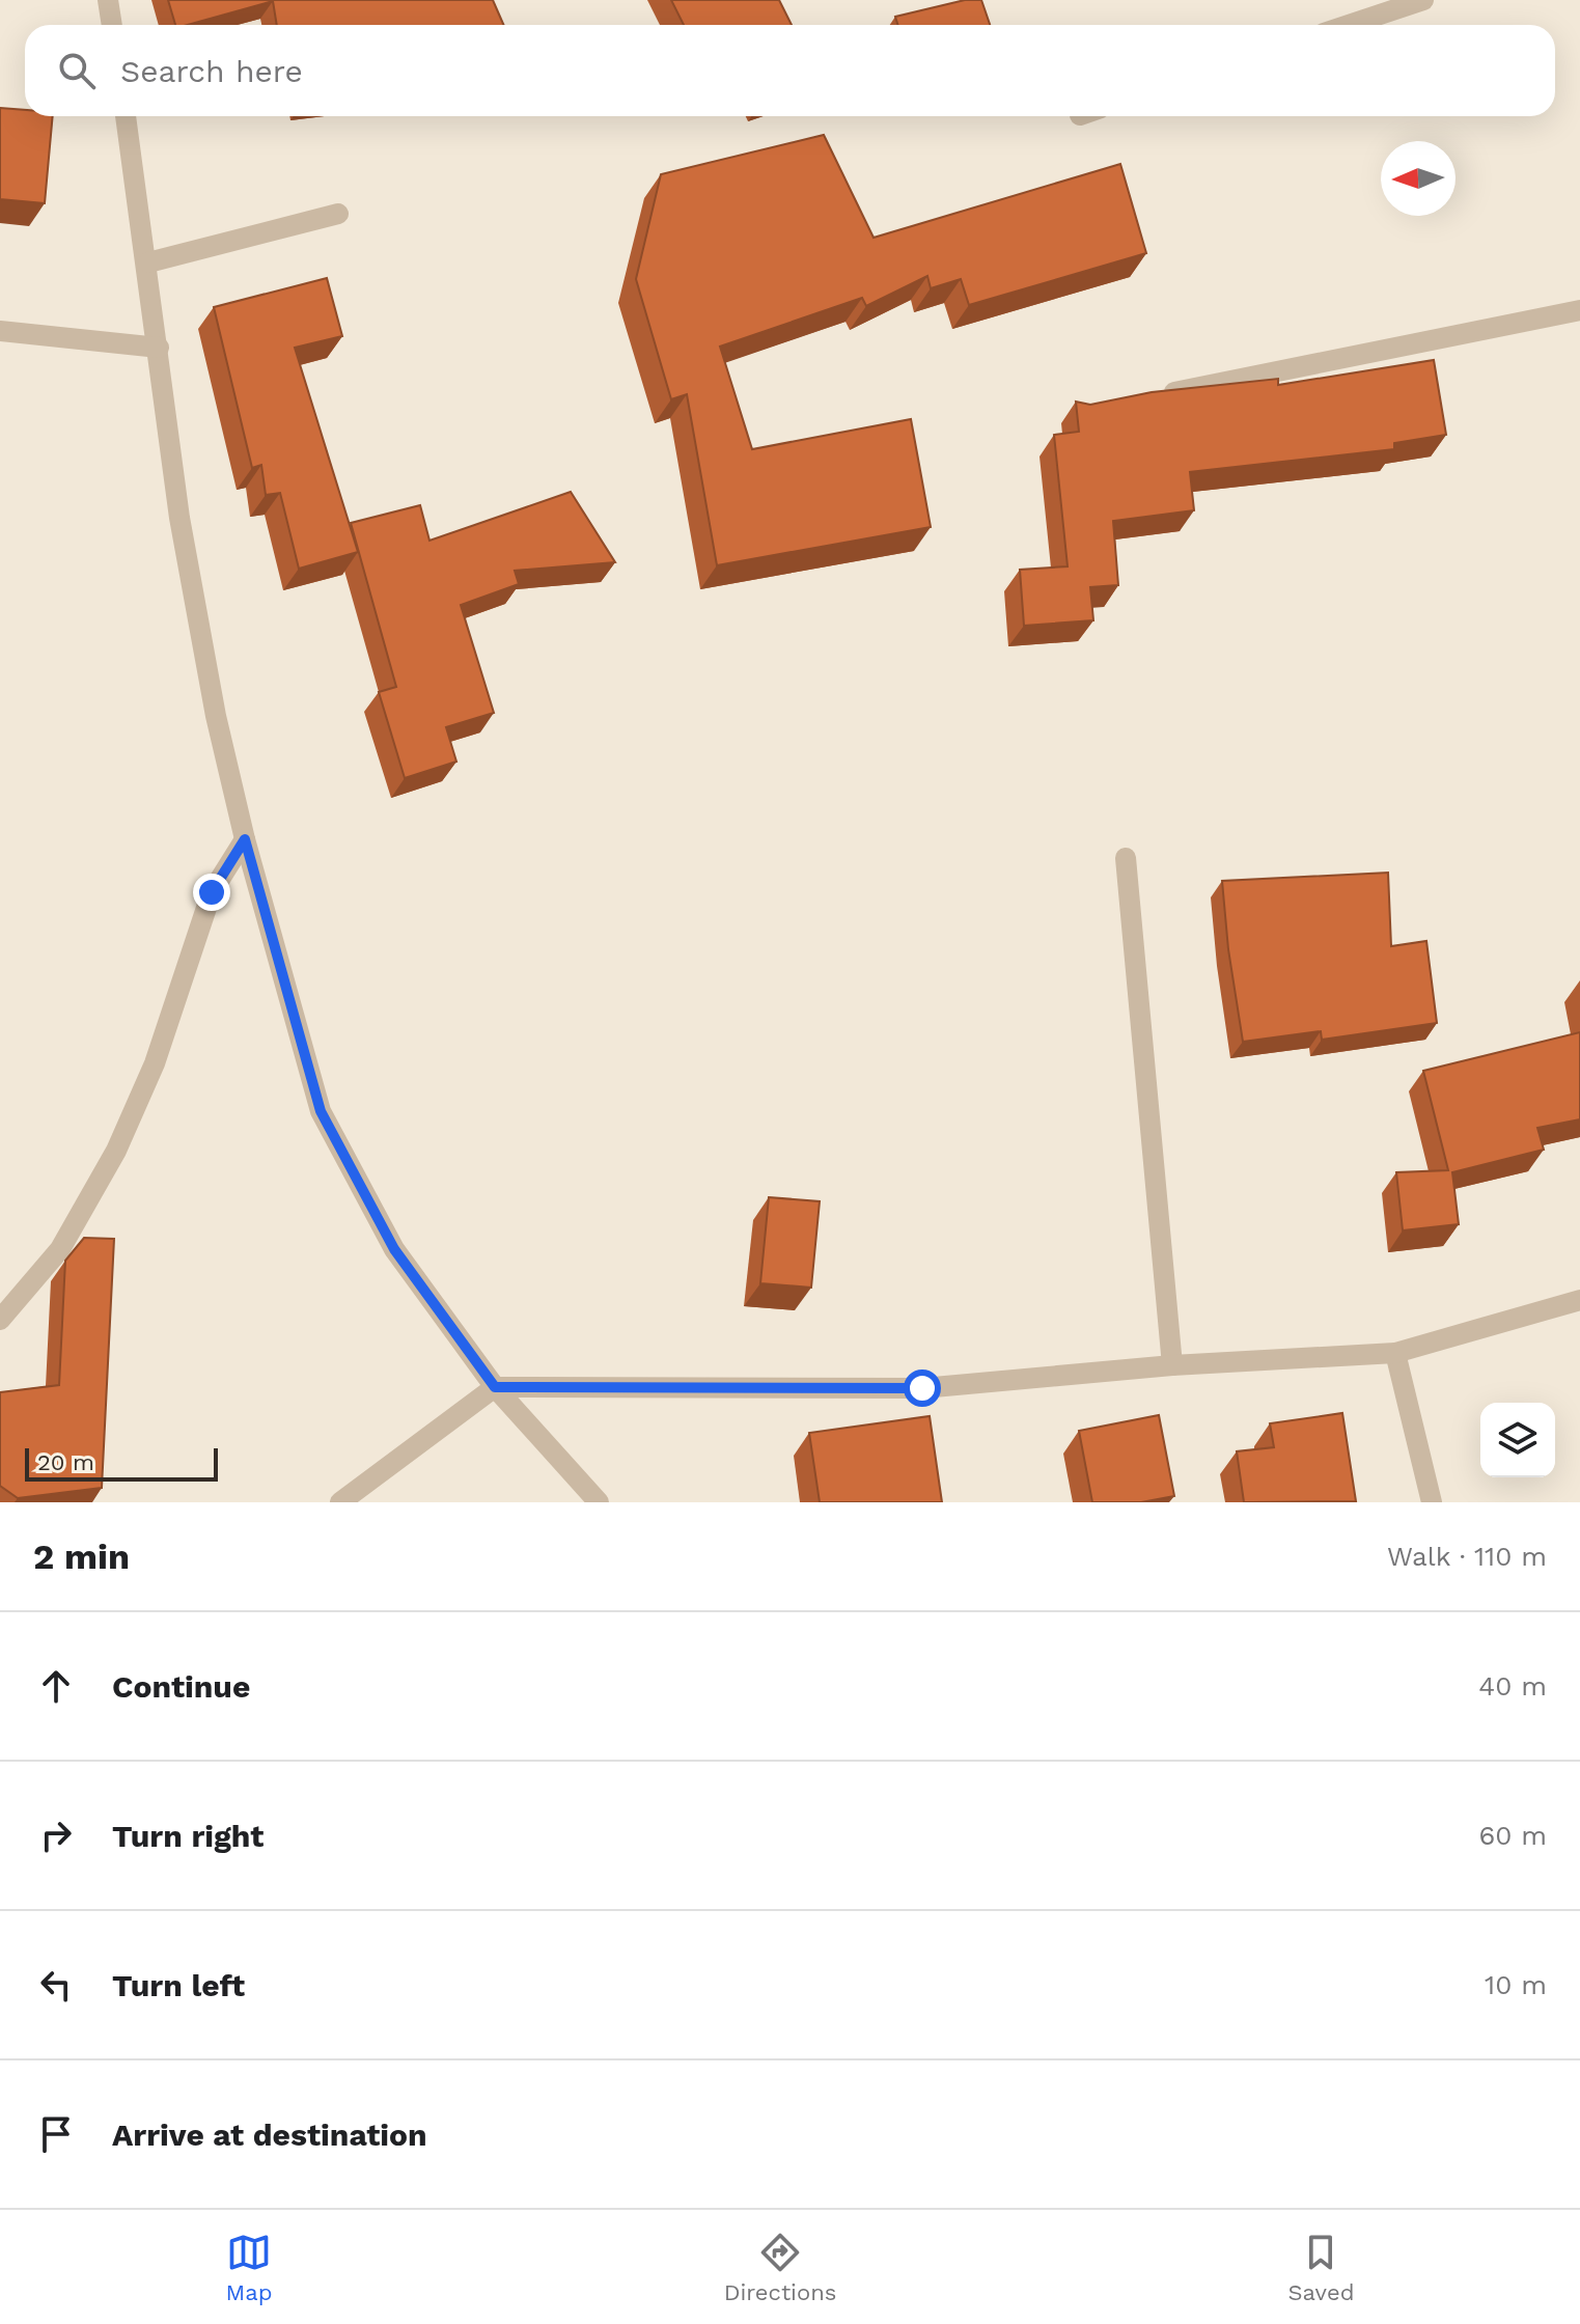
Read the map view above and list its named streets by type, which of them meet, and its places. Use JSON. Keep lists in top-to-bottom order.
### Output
{
  "scale_bar": "20 m",
  "north": "left",
  "page": {
    "search": "Search here",
    "scale": "20 m",
    "heading": ["2 min", "Walk · 110 m"],
    "list": [
      ["Continue", "40 m"],
      ["Turn right", "60 m"],
      ["Turn left", "10 m"],
      "Arrive at destination"
    ],
    "nav": ["Map", "Directions", "Saved"]
  }
}
